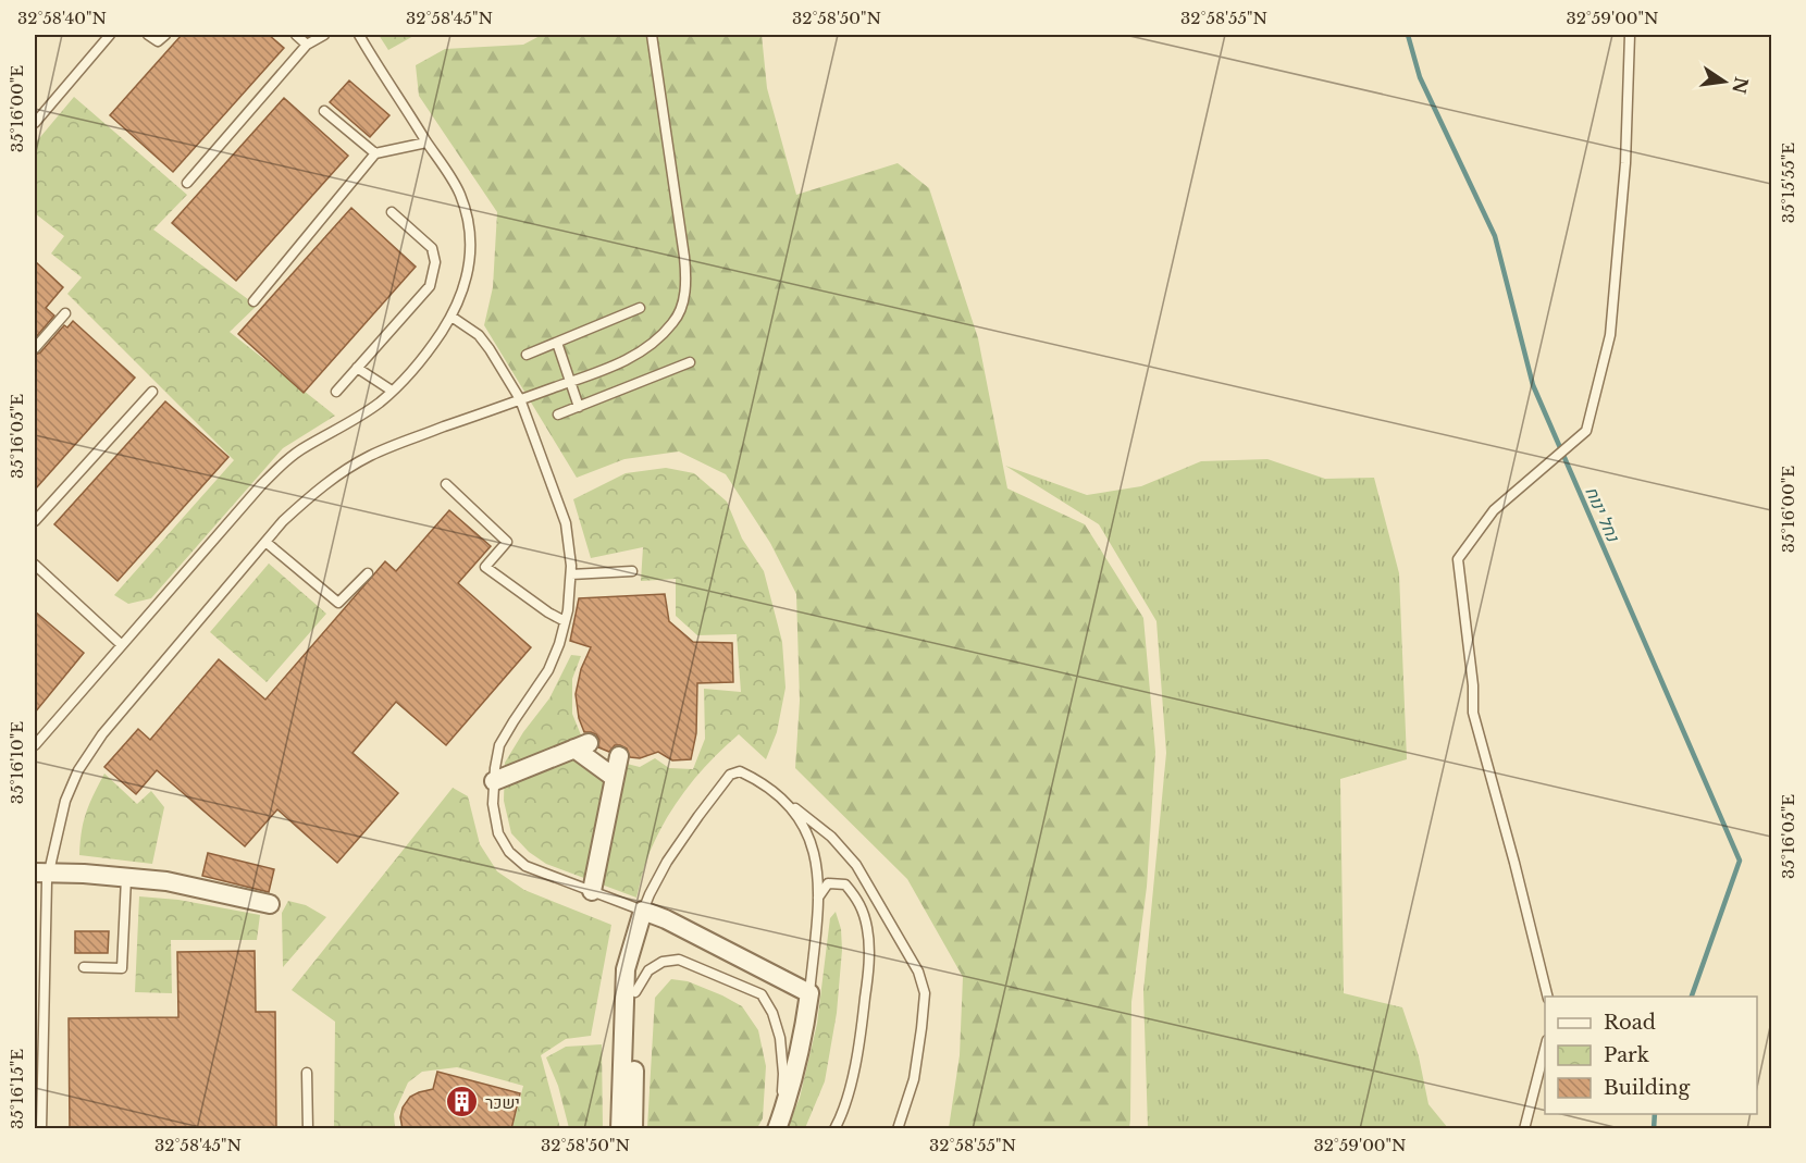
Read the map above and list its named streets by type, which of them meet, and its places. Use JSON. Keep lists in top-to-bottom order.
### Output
{
  "water": ["נחל ינוח"],
  "places": {
    "building": ["ישכר"]
  },
  "legend": ["Road", "Park", "Building"],
  "north": "right",
  "coordinates": [
    "32°58'40\"N",
    "32°58'45\"N",
    "32°58'50\"N",
    "32°58'55\"N",
    "32°59'00\"N",
    "35°16'00\"E",
    "35°15'55\"E",
    "35°16'05\"E",
    "35°16'10\"E",
    "35°16'15\"E"
  ]
}
